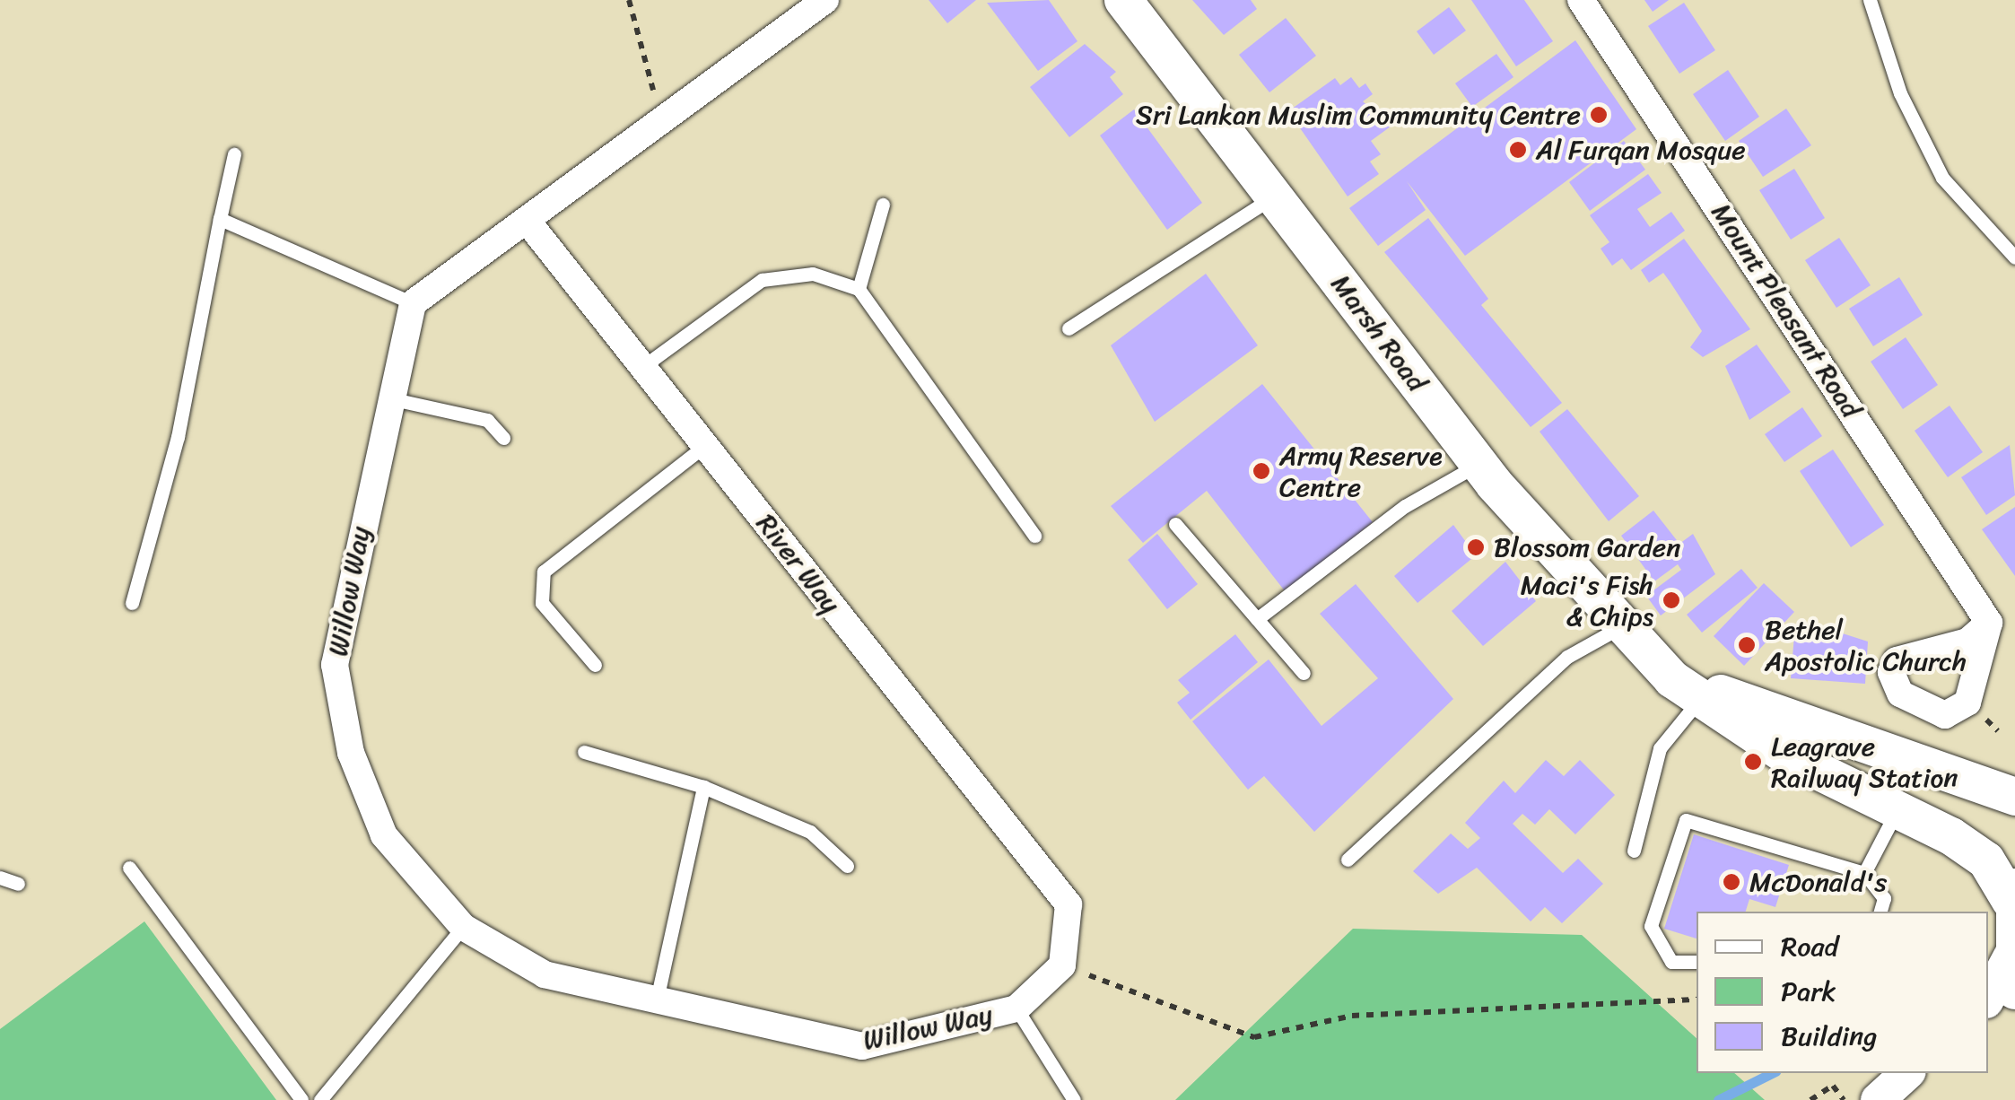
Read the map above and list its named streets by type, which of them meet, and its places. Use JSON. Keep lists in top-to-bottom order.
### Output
{
  "streets": {
    "main road": ["Marsh Road"],
    "street": ["Mount Pleasant Road", "River Way", "Willow Way"]
  },
  "crossings": [
    ["River Way", "Willow Way"]
  ],
  "places": [
    "Sri Lankan Muslim Community Centre",
    "Al Furqan Mosque",
    "Army Reserve Centre",
    "Blossom Garden",
    "Maci's Fish & Chips",
    "Bethel Apostolic Church",
    "Leagrave Railway Station",
    "McDonald's"
  ],
  "legend": ["Road", "Park", "Building"]
}
